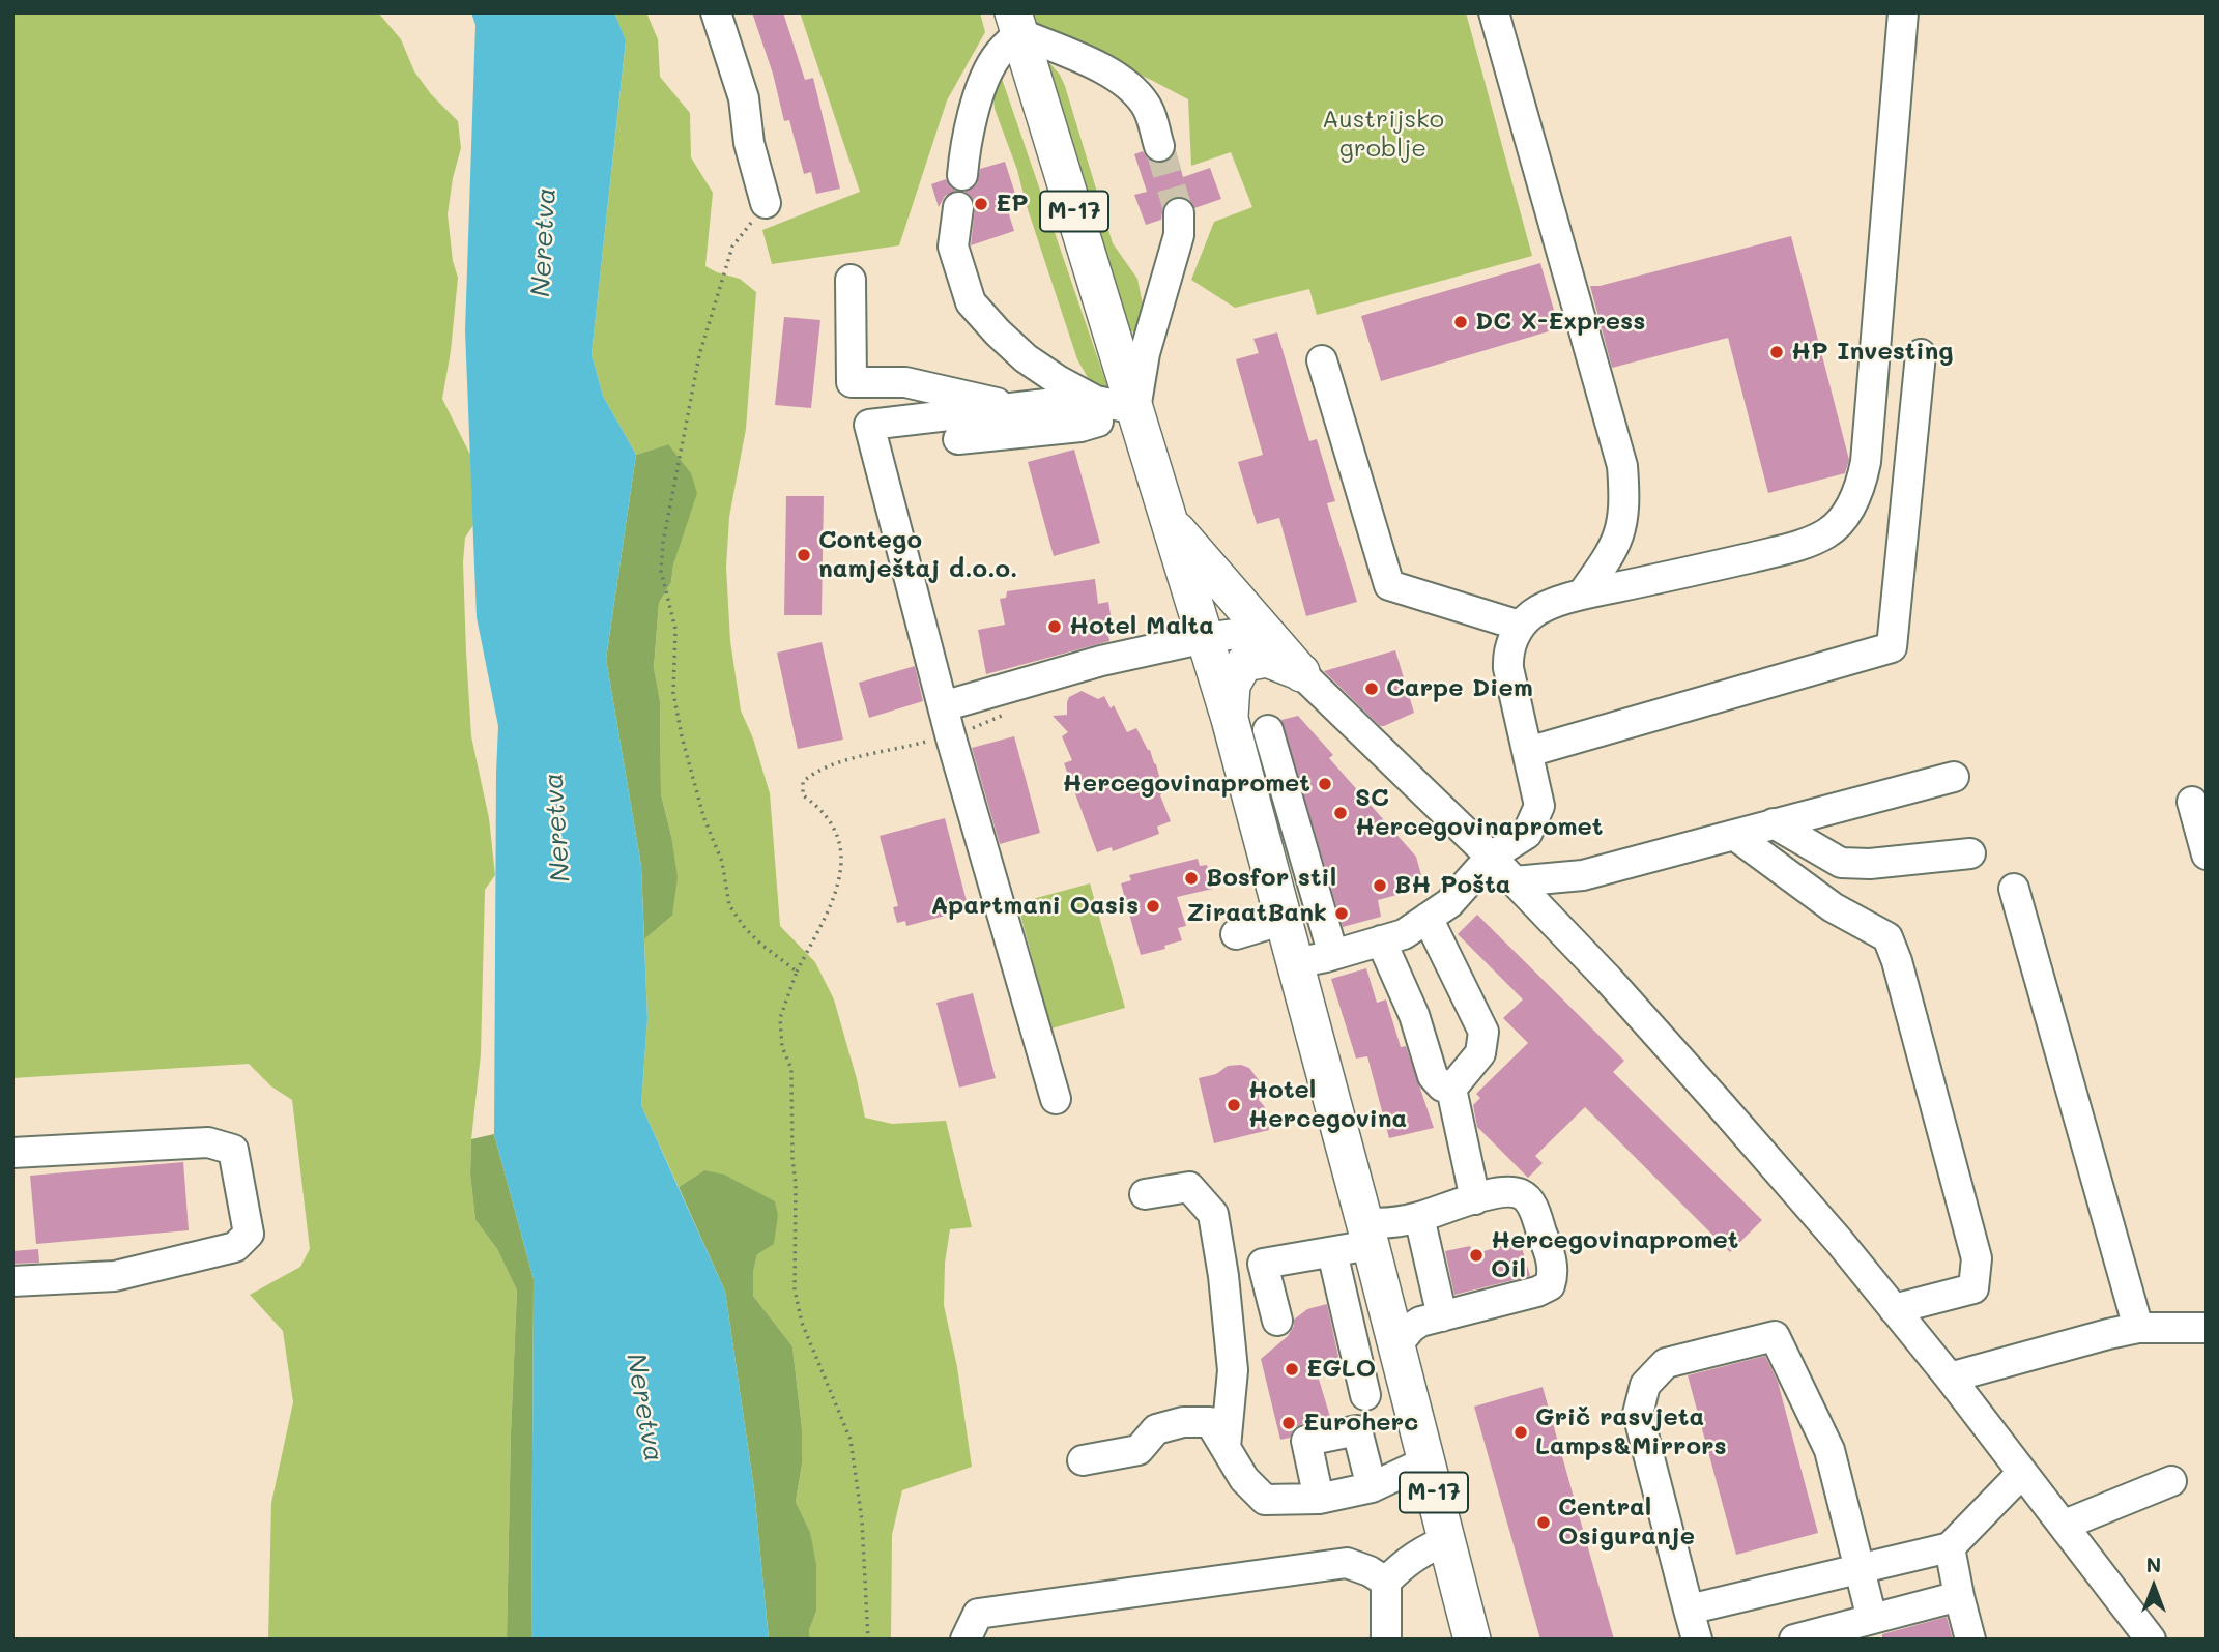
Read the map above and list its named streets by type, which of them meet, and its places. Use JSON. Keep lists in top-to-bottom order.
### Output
{
  "streets": {
    "main road": ["M-17"]
  },
  "water": ["Neretva"],
  "parks": ["Austrijsko groblje"],
  "places": [
    "EP",
    "DC X-Express",
    "HP Investing",
    "Contego namještaj d.o.o.",
    "Hotel Malta",
    "Carpe Diem",
    "Hercegovinapromet",
    "SC Hercegovinapromet",
    "Bosfor stil",
    "BH Pošta",
    "Apartmani Oasis",
    "ZiraatBank",
    "Hotel Hercegovina",
    "Hercegovinapromet Oil",
    "EGLO",
    "Euroherc",
    "Grič rasvjeta Lamps&Mirrors",
    "Central Osiguranje"
  ],
  "north": "top"
}
